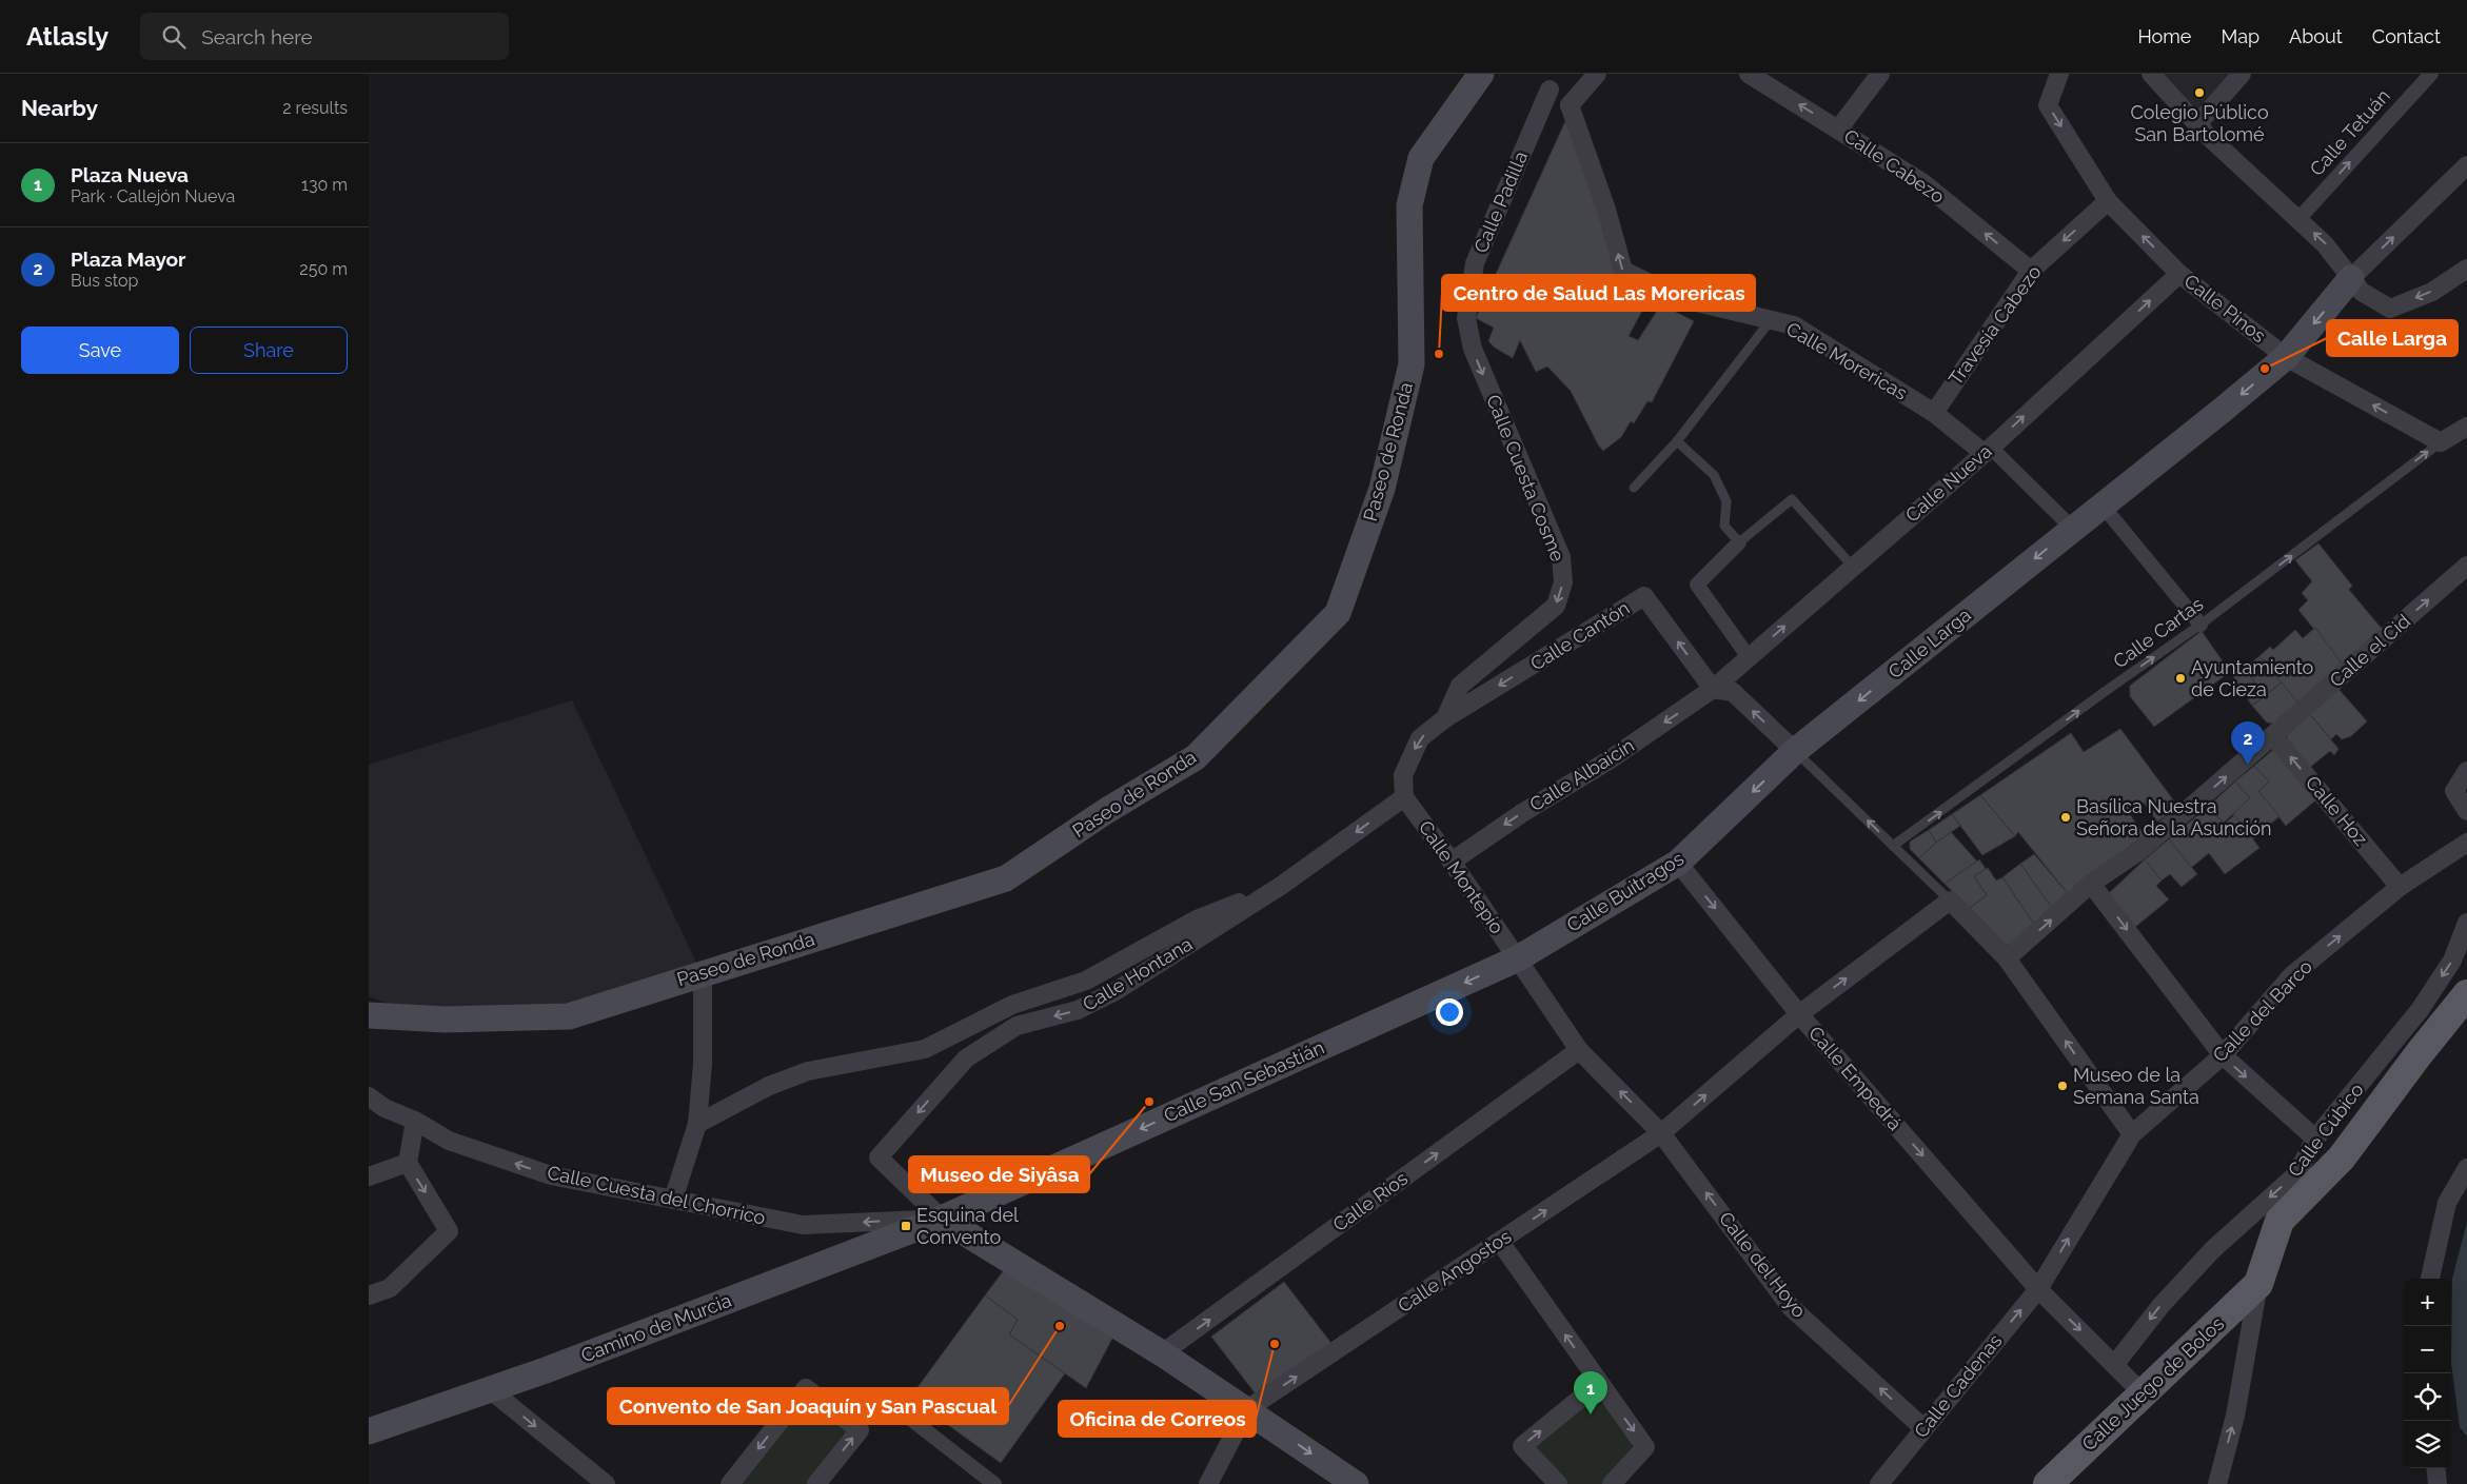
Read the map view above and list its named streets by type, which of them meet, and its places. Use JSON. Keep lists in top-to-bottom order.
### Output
{
  "streets": {
    "main road": [
      "Paseo de Ronda",
      "Calle Larga",
      "Calle Buitragos",
      "Calle San Sebastián",
      "Camino de Murcia",
      "Calle Juego de Bolos"
    ],
    "street": [
      "Calle Tetuán",
      "Calle Cabezo",
      "Calle Padilla",
      "Calle Pinos",
      "Travesía Cabezo",
      "Calle Morericas",
      "Calle Cuesta Cosme",
      "Calle Nueva",
      "Calle Cantón",
      "Calle el Cid",
      "Calle Albaicín",
      "Calle Hoz",
      "Calle Montepío",
      "Calle Hontana",
      "Calle del Barco",
      "Calle Empedrá",
      "Calle Cúbico",
      "Calle Cuesta del Chorrico",
      "Calle Ríos",
      "Calle del Hoyo",
      "Calle Angostos",
      "Calle Cadenas"
    ],
    "lane": ["Calle Cartas"]
  },
  "crossings": [
    ["Calle Cabezo", "Travesía Cabezo"],
    ["Calle Padilla", "Calle Morericas"],
    ["Calle Padilla", "Calle Cuesta Cosme"],
    ["Calle Pinos", "Travesía Cabezo"],
    ["Calle Pinos", "Calle Nueva"],
    ["Calle Pinos", "Calle Cartas"],
    ["Calle Pinos", "Calle Larga"],
    ["Travesía Cabezo", "Calle Morericas"],
    ["Calle Morericas", "Calle Nueva"],
    ["Calle Cuesta Cosme", "Calle Cantón"],
    ["Calle Cuesta Cosme", "Calle Montepío"],
    ["Calle Cuesta Cosme", "Calle Hontana"],
    ["Calle Nueva", "Calle Cantón"],
    ["Calle Nueva", "Calle Albaicín"],
    ["Calle Cantón", "Calle Albaicín"],
    ["Calle Larga", "Calle Buitragos"],
    ["Calle el Cid", "Calle Hoz"],
    ["Calle Albaicín", "Calle Montepío"],
    ["Calle Hoz", "Calle del Barco"],
    ["Calle Montepío", "Calle Buitragos"],
    ["Calle Montepío", "Calle Hontana"],
    ["Calle Montepío", "Calle San Sebastián"],
    ["Calle Montepío", "Calle Ríos"],
    ["Calle Montepío", "Calle del Hoyo"],
    ["Calle Buitragos", "Calle Empedrá"],
    ["Calle Buitragos", "Calle San Sebastián"],
    ["Calle Hontana", "Calle San Sebastián"],
    ["Calle Hontana", "Calle Cuesta del Chorrico"],
    ["Calle Hontana", "Camino de Murcia"],
    ["Calle del Barco", "Calle Empedrá"],
    ["Calle del Barco", "Calle Cadenas"],
    ["Calle Empedrá", "Calle Cúbico"],
    ["Calle Empedrá", "Calle Angostos"],
    ["Calle Empedrá", "Calle Juego de Bolos"],
    ["Calle Empedrá", "Calle Cadenas"],
    ["Calle San Sebastián", "Calle Cuesta del Chorrico"],
    ["Calle San Sebastián", "Camino de Murcia"],
    ["Calle Cuesta del Chorrico", "Camino de Murcia"],
    ["Calle Ríos", "Calle del Hoyo"],
    ["Calle del Hoyo", "Calle Angostos"],
    ["Calle del Hoyo", "Calle Cadenas"]
  ],
  "one_way": [
    "Calle Cabezo",
    "Travesía Cabezo",
    "Calle Morericas",
    "Calle Cuesta Cosme",
    "Calle Nueva",
    "Calle Cartas",
    "Calle Larga",
    "Calle el Cid",
    "Calle Albaicín",
    "Calle Hoz",
    "Calle Buitragos",
    "Calle del Barco",
    "Calle Empedrá",
    "Calle San Sebastián",
    "Calle Cúbico",
    "Calle Cuesta del Chorrico",
    "Calle Ríos",
    "Calle del Hoyo",
    "Calle Angostos",
    "Calle Cadenas"
  ],
  "places": {
    "other": [
      "Colegio Público San Bartolomé",
      "Centro de Salud Las Morericas",
      "Calle Larga",
      "Ayuntamiento de Cieza",
      "Basílica Nuestra Señora de la Asunción",
      "Museo de la Semana Santa",
      "Museo de Siyâsa",
      "Convento de San Joaquín y San Pascual",
      "Oficina de Correos"
    ],
    "transit": ["Esquina del Convento"]
  },
  "page": {
    "header": "Atlasly",
    "search": "Search here",
    "nav": [
      "Home",
      "Map",
      "About",
      "Contact"
    ],
    "heading": ["Nearby", "2 results"],
    "list": [
      {
        "mark": "1",
        "name": "Plaza Nueva",
        "note": "Park · Callejón Nueva",
        "value": "130 m"
      },
      {
        "mark": "2",
        "name": "Plaza Mayor",
        "note": "Bus stop",
        "value": "250 m"
      }
    ],
    "buttons": ["Save", "Share"],
    "pins": ["2", "1"],
    "map_buttons": ["+", "−"]
  }
}
